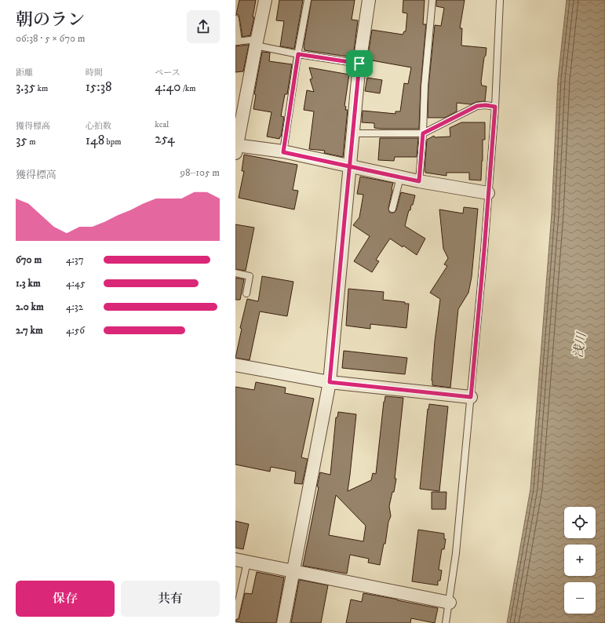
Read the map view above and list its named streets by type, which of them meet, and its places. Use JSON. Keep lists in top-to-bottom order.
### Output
{
  "water": ["浅川"],
  "page": {
    "heading": ["朝のラン", "06:38 · 5 × 670 m"],
    "stats": [
      ["距離", "3.35 km"],
      ["時間", "15:38"],
      ["ペース", "4:40 /km"],
      ["獲得標高", "35 m"],
      ["心拍数", "148 bpm"],
      ["kcal", "254"]
    ],
    "chart": ["獲得標高", "98–105 m"],
    "list": [
      {
        "name": "670 m",
        "note": "4:37"
      },
      {
        "name": "1.3 km",
        "note": "4:45"
      },
      {
        "name": "2.0 km",
        "note": "4:32"
      },
      {
        "name": "2.7 km",
        "note": "4:56"
      }
    ],
    "map_buttons": ["+", "−"],
    "buttons": ["保存", "共有"]
  }
}
